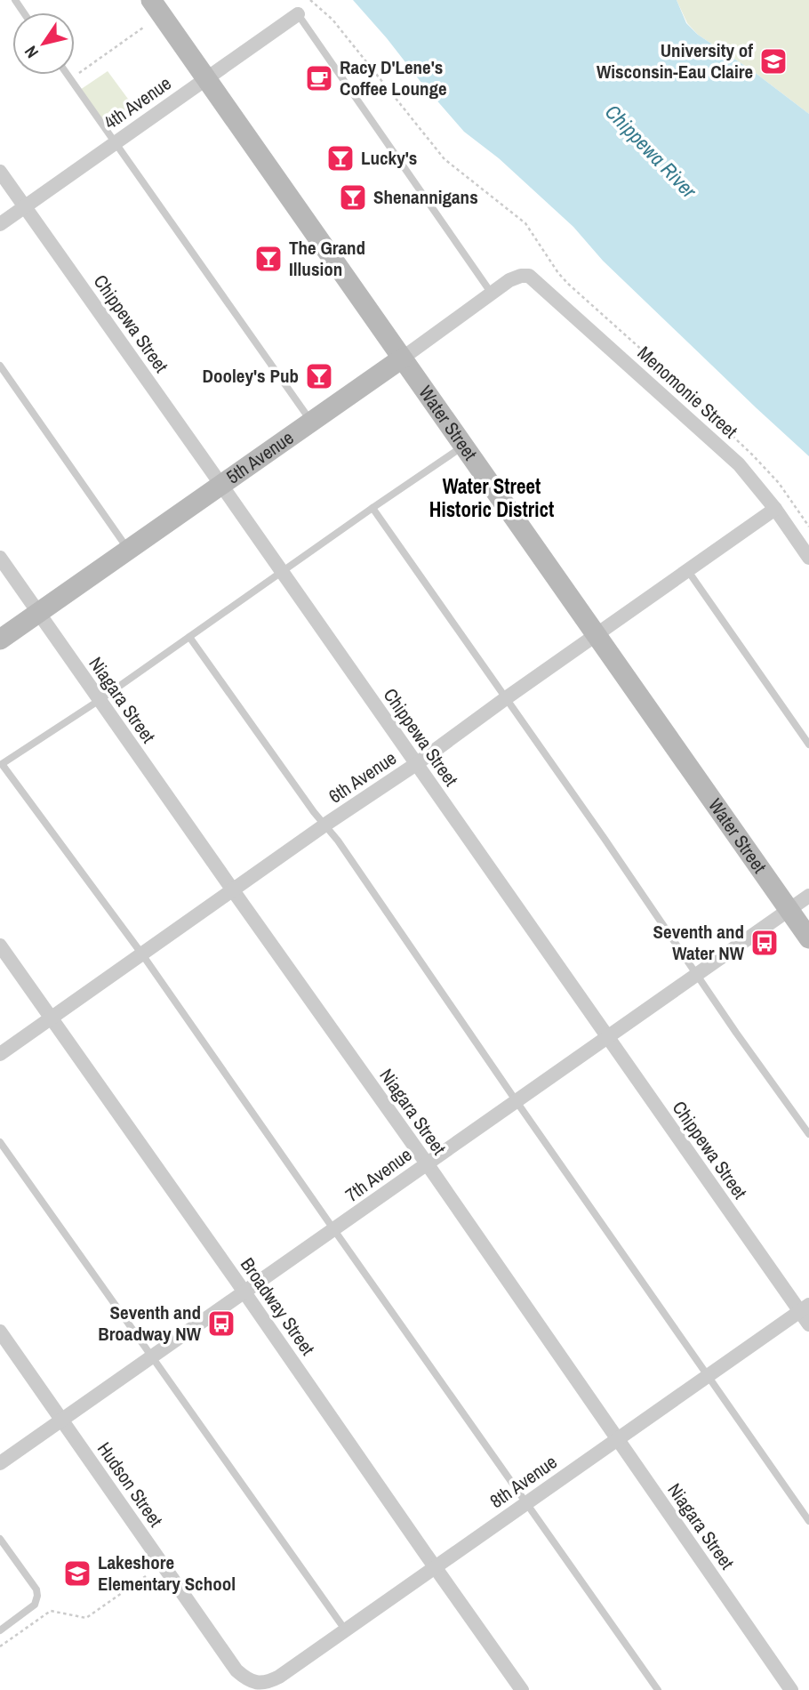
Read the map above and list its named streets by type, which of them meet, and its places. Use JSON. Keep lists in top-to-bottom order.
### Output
{
  "streets": {
    "main road": ["Water Street", "5th Avenue"],
    "street": [
      "4th Avenue",
      "Chippewa Street",
      "Menomonie Street",
      "Niagara Street",
      "6th Avenue",
      "7th Avenue",
      "Broadway Street",
      "8th Avenue",
      "Hudson Street"
    ]
  },
  "crossings": [
    ["4th Avenue", "Chippewa Street"],
    ["4th Avenue", "Water Street"],
    ["Chippewa Street", "5th Avenue"],
    ["Chippewa Street", "6th Avenue"],
    ["Chippewa Street", "7th Avenue"],
    ["Chippewa Street", "8th Avenue"],
    ["Menomonie Street", "5th Avenue"],
    ["Menomonie Street", "6th Avenue"],
    ["Water Street", "5th Avenue"],
    ["Water Street", "6th Avenue"],
    ["Water Street", "7th Avenue"],
    ["5th Avenue", "Niagara Street"],
    ["Niagara Street", "6th Avenue"],
    ["Niagara Street", "7th Avenue"],
    ["Niagara Street", "8th Avenue"],
    ["6th Avenue", "Broadway Street"],
    ["7th Avenue", "Broadway Street"],
    ["7th Avenue", "Hudson Street"],
    ["Broadway Street", "8th Avenue"],
    ["8th Avenue", "Hudson Street"]
  ],
  "districts": ["Water Street Historic District"],
  "water": ["Chippewa River"],
  "places": {
    "school or university": ["University of Wisconsin-Eau Claire", "Lakeshore Elementary School"],
    "cafe": ["Racy D'Lene's Coffee Lounge"],
    "bar": [
      "Lucky's",
      "Shenannigans",
      "The Grand Illusion",
      "Dooley's Pub"
    ],
    "bus stop": ["Seventh and Water NW", "Seventh and Broadway NW"]
  },
  "north": "bottom left"
}
